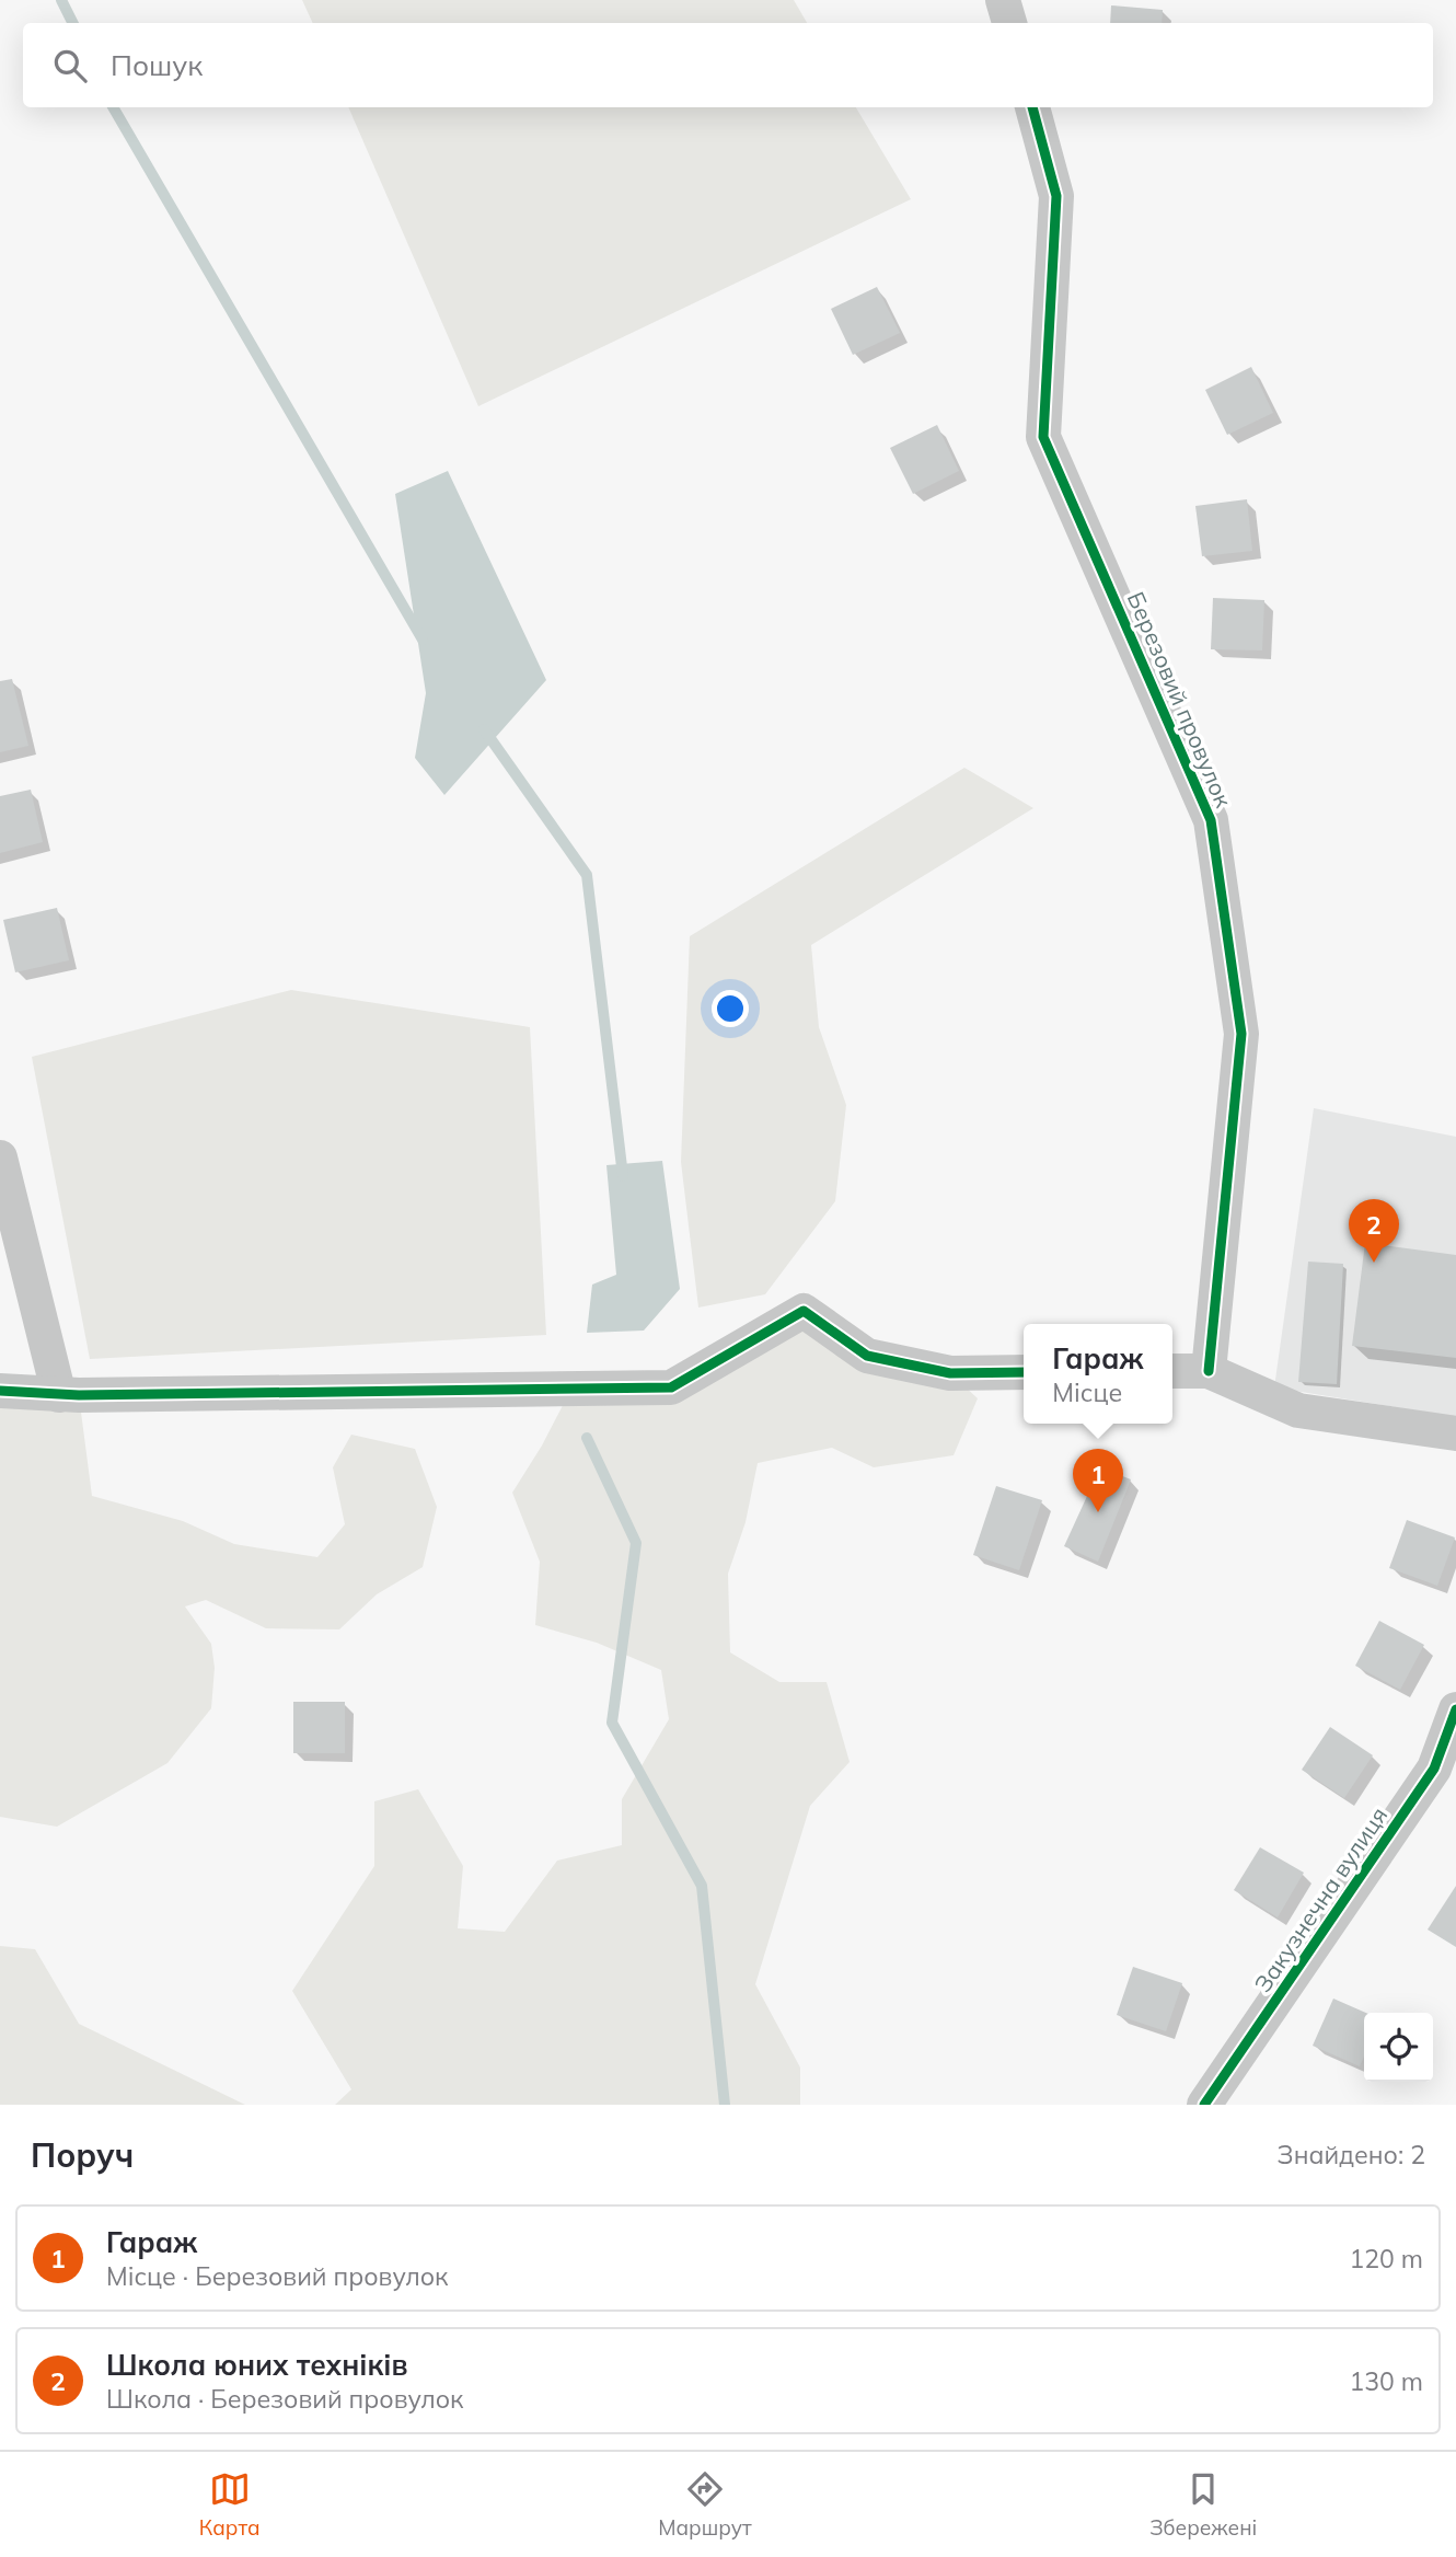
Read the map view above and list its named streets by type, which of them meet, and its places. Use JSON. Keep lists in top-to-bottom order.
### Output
{
  "streets": {
    "street": ["Березовий провулок", "Закузнечна вулиця"]
  },
  "page": {
    "search": "Пошук",
    "pins": ["2", "1"],
    "popup": ["Гараж", "Місце"],
    "heading": ["Поруч", "Знайдено: 2"],
    "list": [
      {
        "mark": "1",
        "name": "Гараж",
        "note": "Місце · Березовий провулок",
        "value": "120 m"
      },
      {
        "mark": "2",
        "name": "Школа юних техніків",
        "note": "Школа · Березовий провулок",
        "value": "130 m"
      }
    ],
    "nav": ["Карта", "Маршрут", "Збережені"]
  }
}
